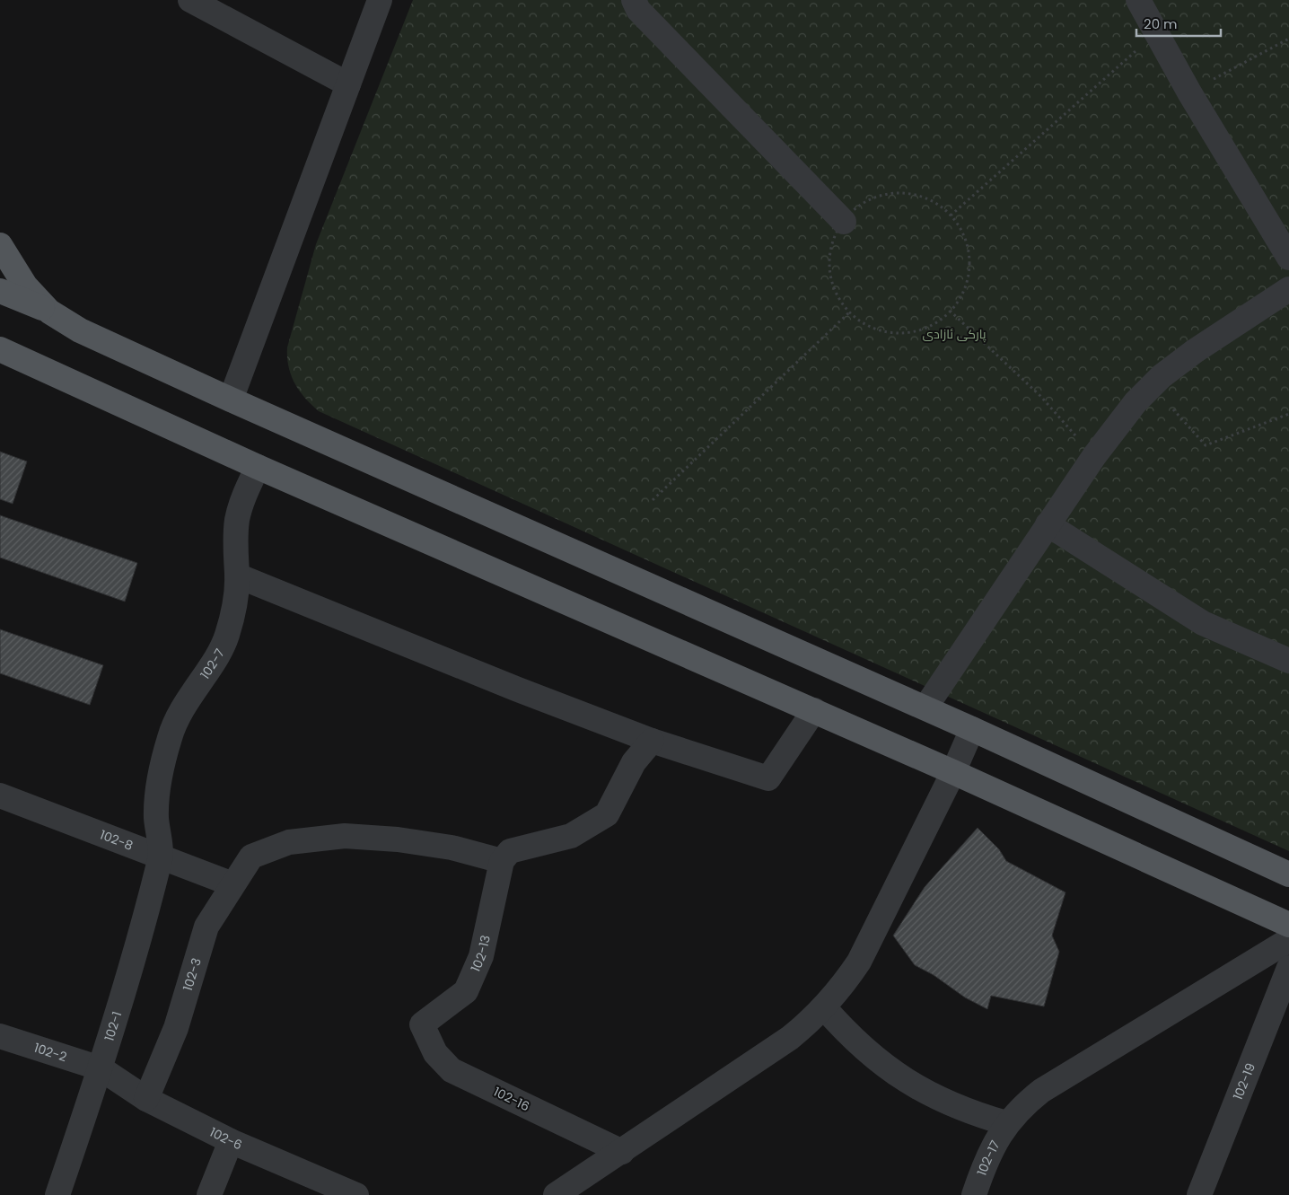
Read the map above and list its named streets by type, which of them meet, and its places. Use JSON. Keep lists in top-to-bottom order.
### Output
{
  "streets": {
    "street": [
      "102-7",
      "102-8",
      "102-13",
      "102-3",
      "102-1",
      "102-2",
      "102-19",
      "102-16",
      "102-6",
      "102-17"
    ]
  },
  "crossings": [
    ["102-7", "102-8"],
    ["102-7", "102-1"],
    ["102-8", "102-3"],
    ["102-8", "102-1"],
    ["102-13", "102-3"],
    ["102-13", "102-16"],
    ["102-3", "102-6"],
    ["102-1", "102-2"],
    ["102-1", "102-6"],
    ["102-2", "102-6"]
  ],
  "parks": ["پارکی ئازادی"],
  "scale_bar": "20 m"
}
